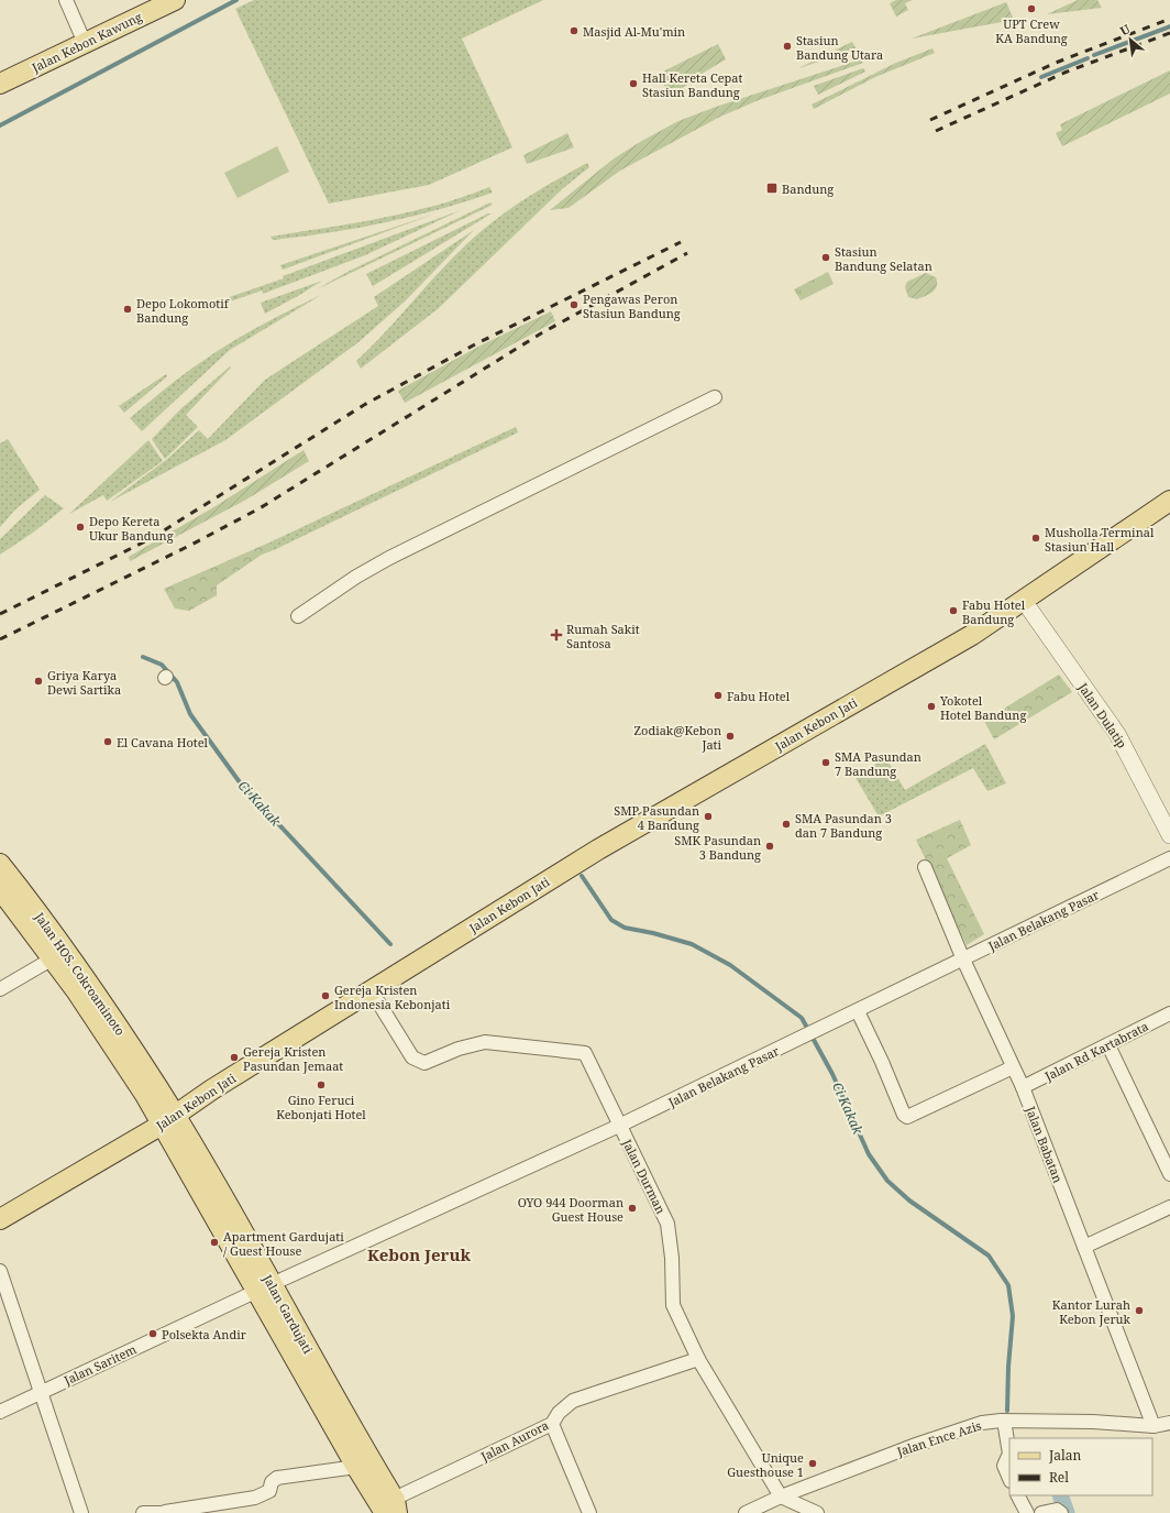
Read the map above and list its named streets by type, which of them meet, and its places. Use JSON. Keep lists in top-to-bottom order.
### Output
{
  "streets": {
    "main road": [
      "Jalan Kebon Kawung",
      "Jalan Kebon Jati",
      "Jalan HOS. Cokroaminoto",
      "Jalan Gardujati"
    ],
    "street": [
      "Jalan Dulatip",
      "Jalan Belakang Pasar",
      "Jalan Rd Kartabrata",
      "Jalan Babatan",
      "Jalan Durman",
      "Jalan Saritem",
      "Jalan Ence Azis",
      "Jalan Aurora"
    ]
  },
  "crossings": [
    ["Jalan Dulatip", "Jalan Kebon Jati"],
    ["Jalan Kebon Jati", "Jalan HOS. Cokroaminoto"],
    ["Jalan Kebon Jati", "Jalan Durman"],
    ["Jalan Kebon Jati", "Jalan Gardujati"],
    ["Jalan Belakang Pasar", "Jalan Babatan"],
    ["Jalan Belakang Pasar", "Jalan Durman"],
    ["Jalan Belakang Pasar", "Jalan Gardujati"],
    ["Jalan Belakang Pasar", "Jalan Saritem"],
    ["Jalan HOS. Cokroaminoto", "Jalan Gardujati"],
    ["Jalan Rd Kartabrata", "Jalan Babatan"],
    ["Jalan Babatan", "Jalan Ence Azis"],
    ["Jalan Durman", "Jalan Ence Azis"],
    ["Jalan Durman", "Jalan Aurora"],
    ["Jalan Gardujati", "Jalan Saritem"],
    ["Jalan Gardujati", "Jalan Aurora"]
  ],
  "districts": ["Kebon Jeruk"],
  "water": ["Ci Kakak"],
  "places": {
    "other": [
      "UPT Crew KA Bandung",
      "Masjid Al-Mu'min",
      "Stasiun Bandung Utara",
      "Hall Kereta Cepat Stasiun Bandung",
      "Stasiun Bandung Selatan",
      "Pengawas Peron Stasiun Bandung",
      "Depo Lokomotif Bandung",
      "Depo Kereta Ukur Bandung",
      "Musholla Terminal Stasiun Hall",
      "Fabu Hotel Bandung",
      "Griya Karya Dewi Sartika",
      "Fabu Hotel",
      "Yokotel Hotel Bandung",
      "Zodiak@Kebon Jati",
      "El Cavana Hotel",
      "SMA Pasundan 7 Bandung",
      "SMP Pasundan 4 Bandung",
      "SMA Pasundan 3 dan 7 Bandung",
      "SMK Pasundan 3 Bandung",
      "Gereja Kristen Indonesia Kebonjati",
      "Gereja Kristen Pasundan Jemaat",
      "Gino Feruci Kebonjati Hotel",
      "OYO 944 Doorman Guest House",
      "Apartment Gardujati / Guest House",
      "Kantor Lurah Kebon Jeruk",
      "Polsekta Andir",
      "Unique Guesthouse 1"
    ],
    "transit": ["Bandung"],
    "health": ["Rumah Sakit Santosa"]
  },
  "legend": ["Jalan", "Rel"],
  "north": "top left"
}
